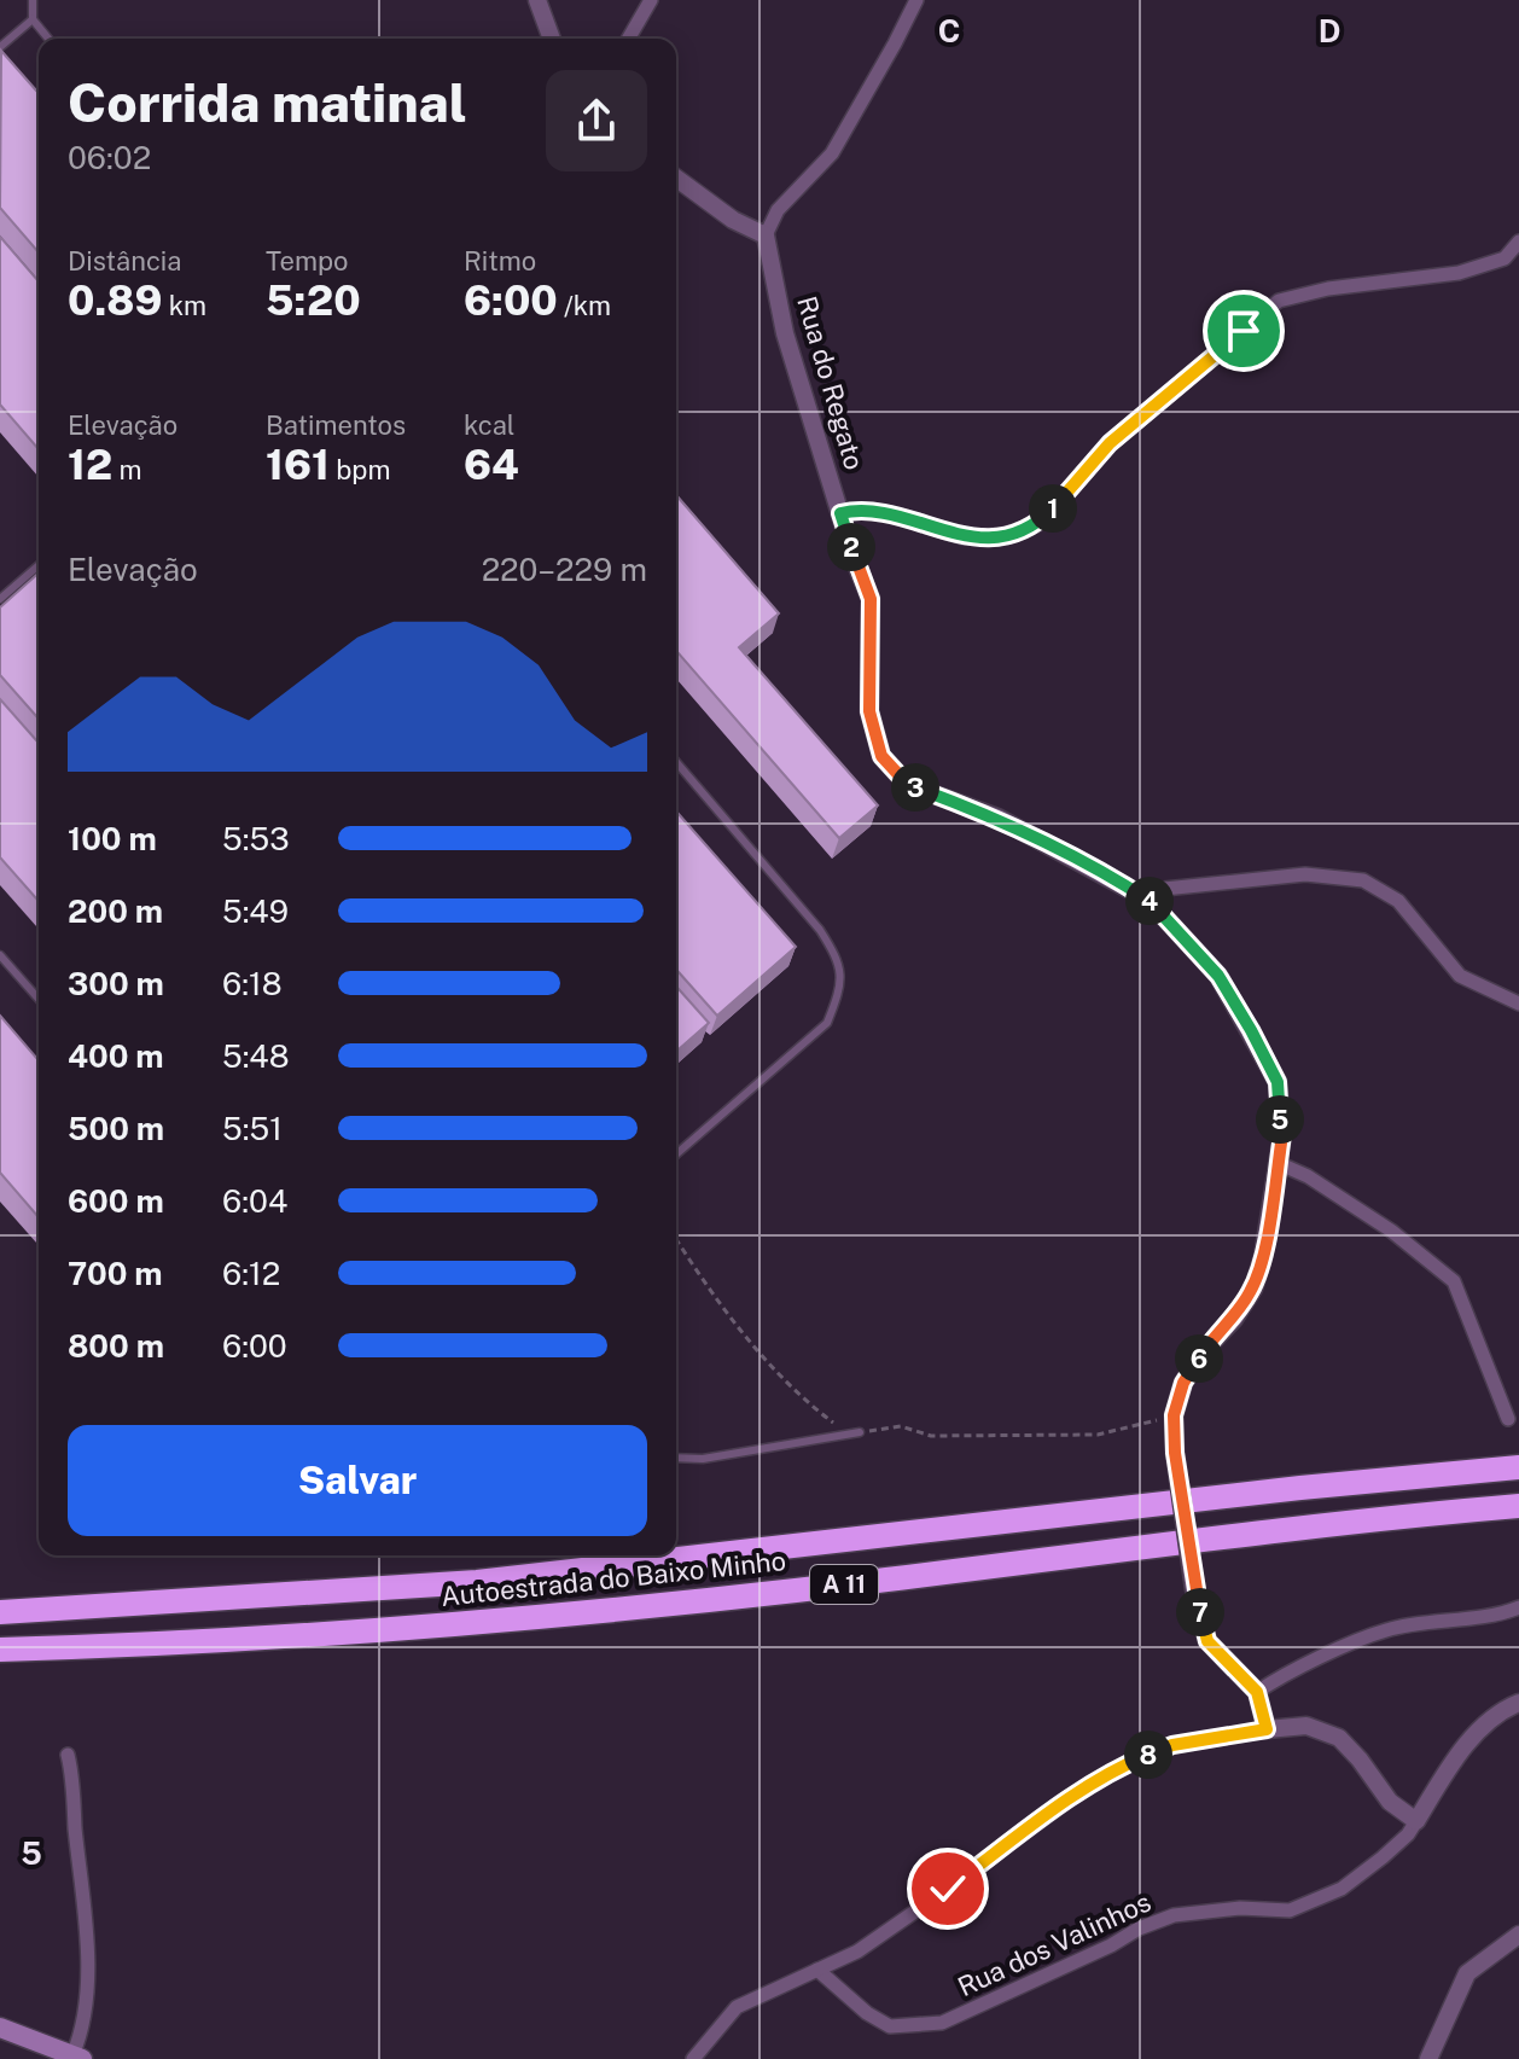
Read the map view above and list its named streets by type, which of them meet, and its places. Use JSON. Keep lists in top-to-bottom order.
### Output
{
  "streets": {
    "highway": ["Autoestrada do Baixo Minho", "A 11"],
    "street": ["Rua do Regato", "Rua dos Valinhos"]
  },
  "page": {
    "heading": ["Corrida matinal", "06:02"],
    "stats": [
      ["Distância", "0.89 km"],
      ["Tempo", "5:20"],
      ["Ritmo", "6:00 /km"],
      ["Elevação", "12 m"],
      ["Batimentos", "161 bpm"],
      ["kcal", "64"]
    ],
    "pins": [
      "1",
      "2",
      "3",
      "4",
      "5",
      "6",
      "7",
      "8"
    ],
    "chart": ["Elevação", "220–229 m"],
    "list": [
      {
        "name": "100 m",
        "note": "5:53"
      },
      {
        "name": "200 m",
        "note": "5:49"
      },
      {
        "name": "300 m",
        "note": "6:18"
      },
      {
        "name": "400 m",
        "note": "5:48"
      },
      {
        "name": "500 m",
        "note": "5:51"
      },
      {
        "name": "600 m",
        "note": "6:04"
      },
      {
        "name": "700 m",
        "note": "6:12"
      },
      {
        "name": "800 m",
        "note": "6:00"
      }
    ],
    "buttons": "Salvar"
  },
  "grid": {
    "columns": ["C", "D"],
    "rows": ["5"]
  }
}
